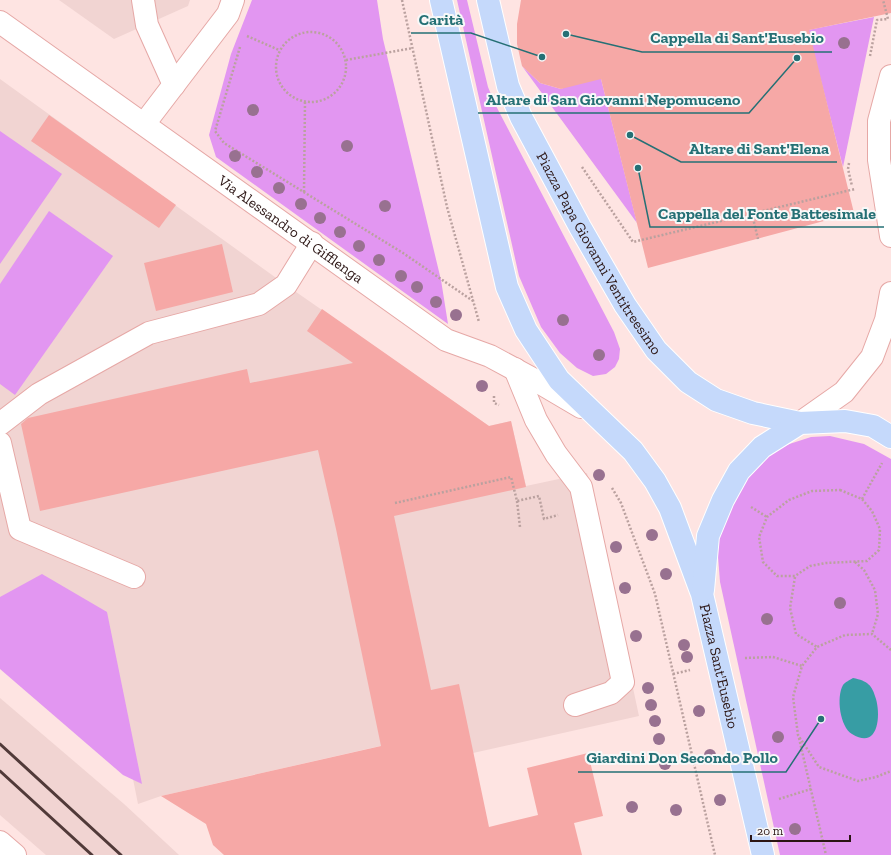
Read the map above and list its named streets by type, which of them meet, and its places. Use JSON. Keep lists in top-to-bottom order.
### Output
{
  "streets": {
    "main road": ["Piazza Papa Giovanni Ventitreesimo", "Piazza Sant'Eusebio"],
    "street": ["Via Alessandro di Gifflenga"]
  },
  "crossings": [
    ["Via Alessandro di Gifflenga", "Piazza Sant'Eusebio"],
    ["Piazza Papa Giovanni Ventitreesimo", "Piazza Sant'Eusebio"]
  ],
  "places": [
    "Cappella di Sant'Eusebio",
    "Carità",
    "Altare di San Giovanni Nepomuceno",
    "Altare di Sant'Elena",
    "Cappella del Fonte Battesimale",
    "Giardini Don Secondo Pollo"
  ],
  "scale_bar": "20 m"
}
